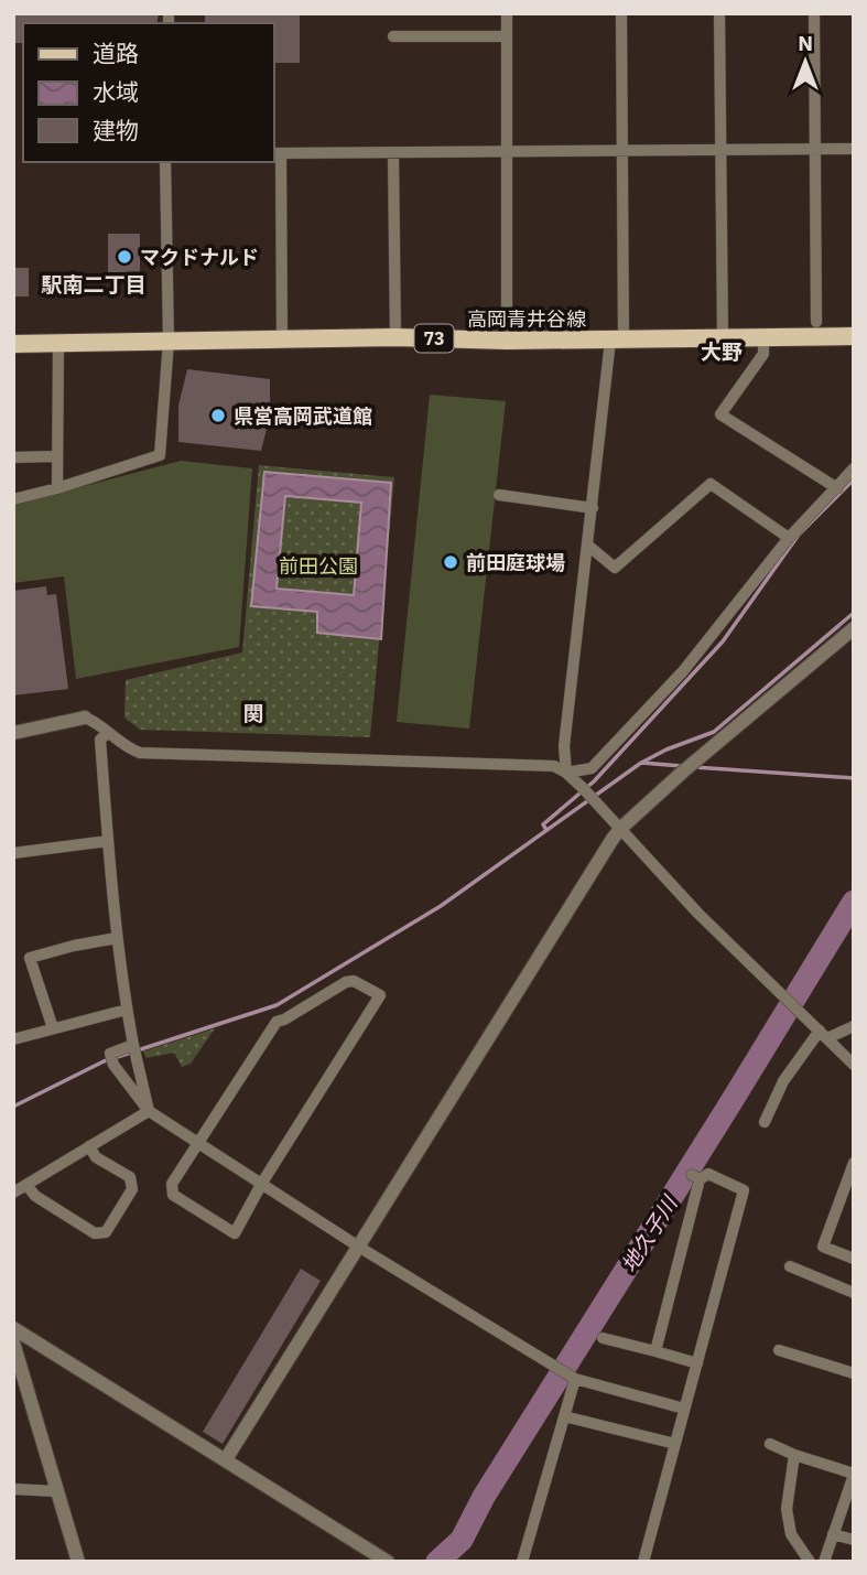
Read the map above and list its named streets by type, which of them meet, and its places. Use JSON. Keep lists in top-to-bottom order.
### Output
{
  "streets": {
    "main road": ["高岡青井谷線", "73"]
  },
  "districts": ["駅南二丁目", "大野", "関"],
  "water": ["地久子川"],
  "parks": ["前田公園"],
  "places": ["マクドナルド", "県営高岡武道館", "前田庭球場"],
  "legend": ["道路", "水域", "建物"],
  "north": "top"
}
